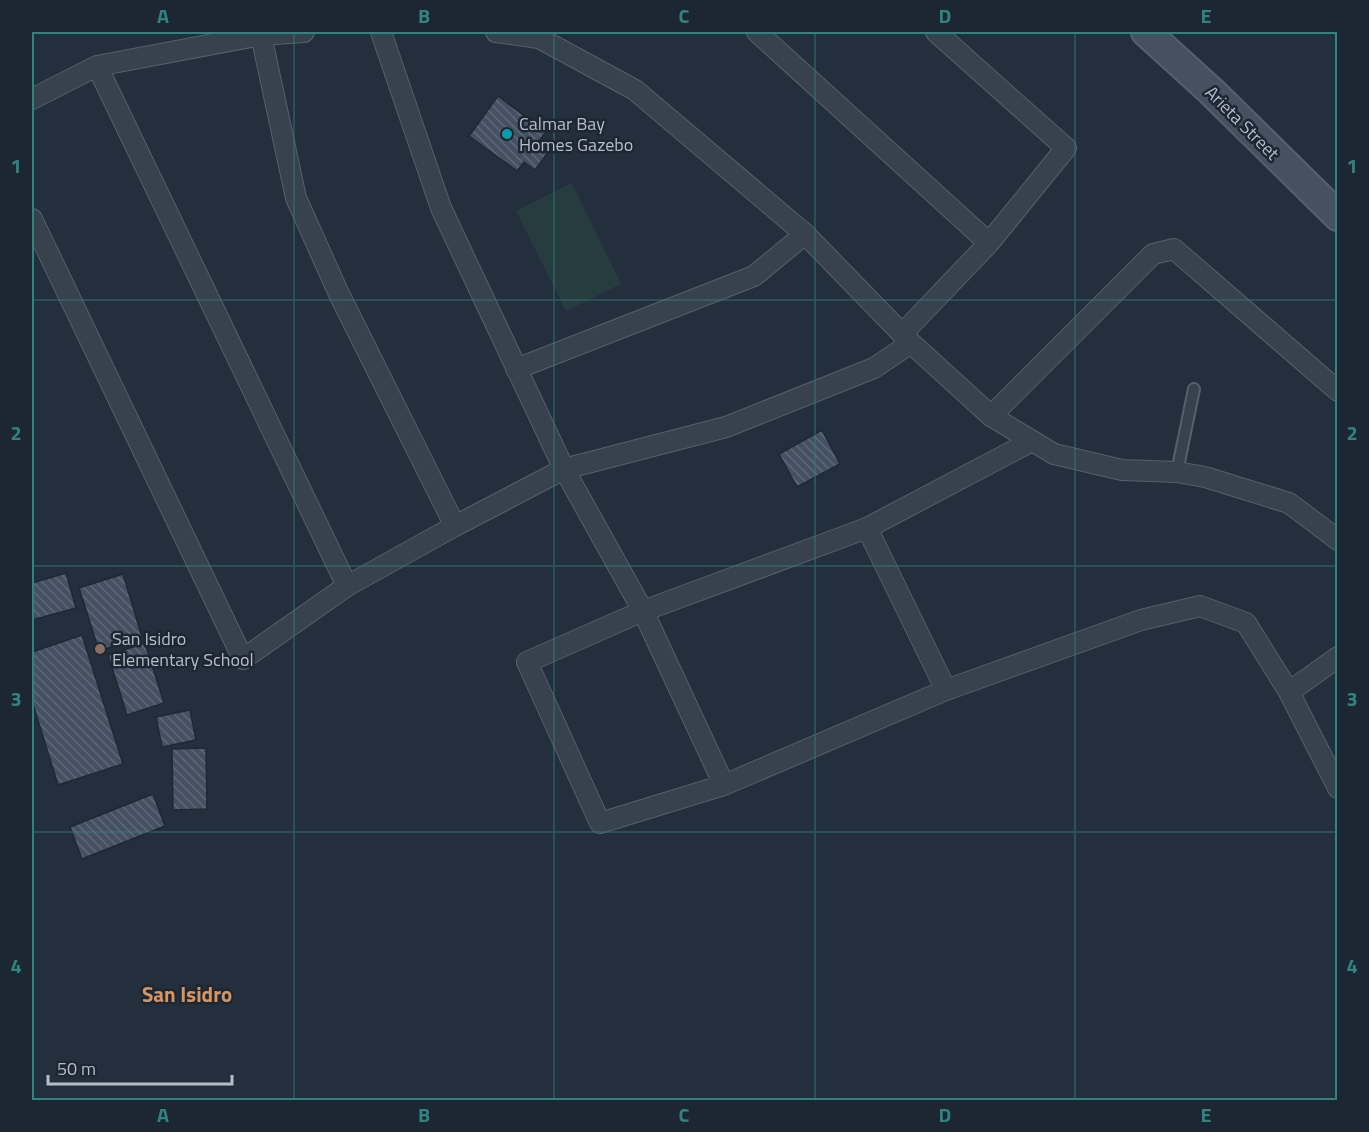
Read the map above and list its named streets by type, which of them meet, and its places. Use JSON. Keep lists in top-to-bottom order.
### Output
{
  "streets": {
    "street": ["Arieta Street"]
  },
  "districts": ["San Isidro"],
  "places": ["Calmar Bay Homes Gazebo", "San Isidro Elementary School"],
  "scale_bar": "50 m",
  "grid": {
    "columns": [
      "A",
      "B",
      "C",
      "D",
      "E"
    ],
    "rows": [
      "1",
      "2",
      "3",
      "4"
    ]
  }
}
